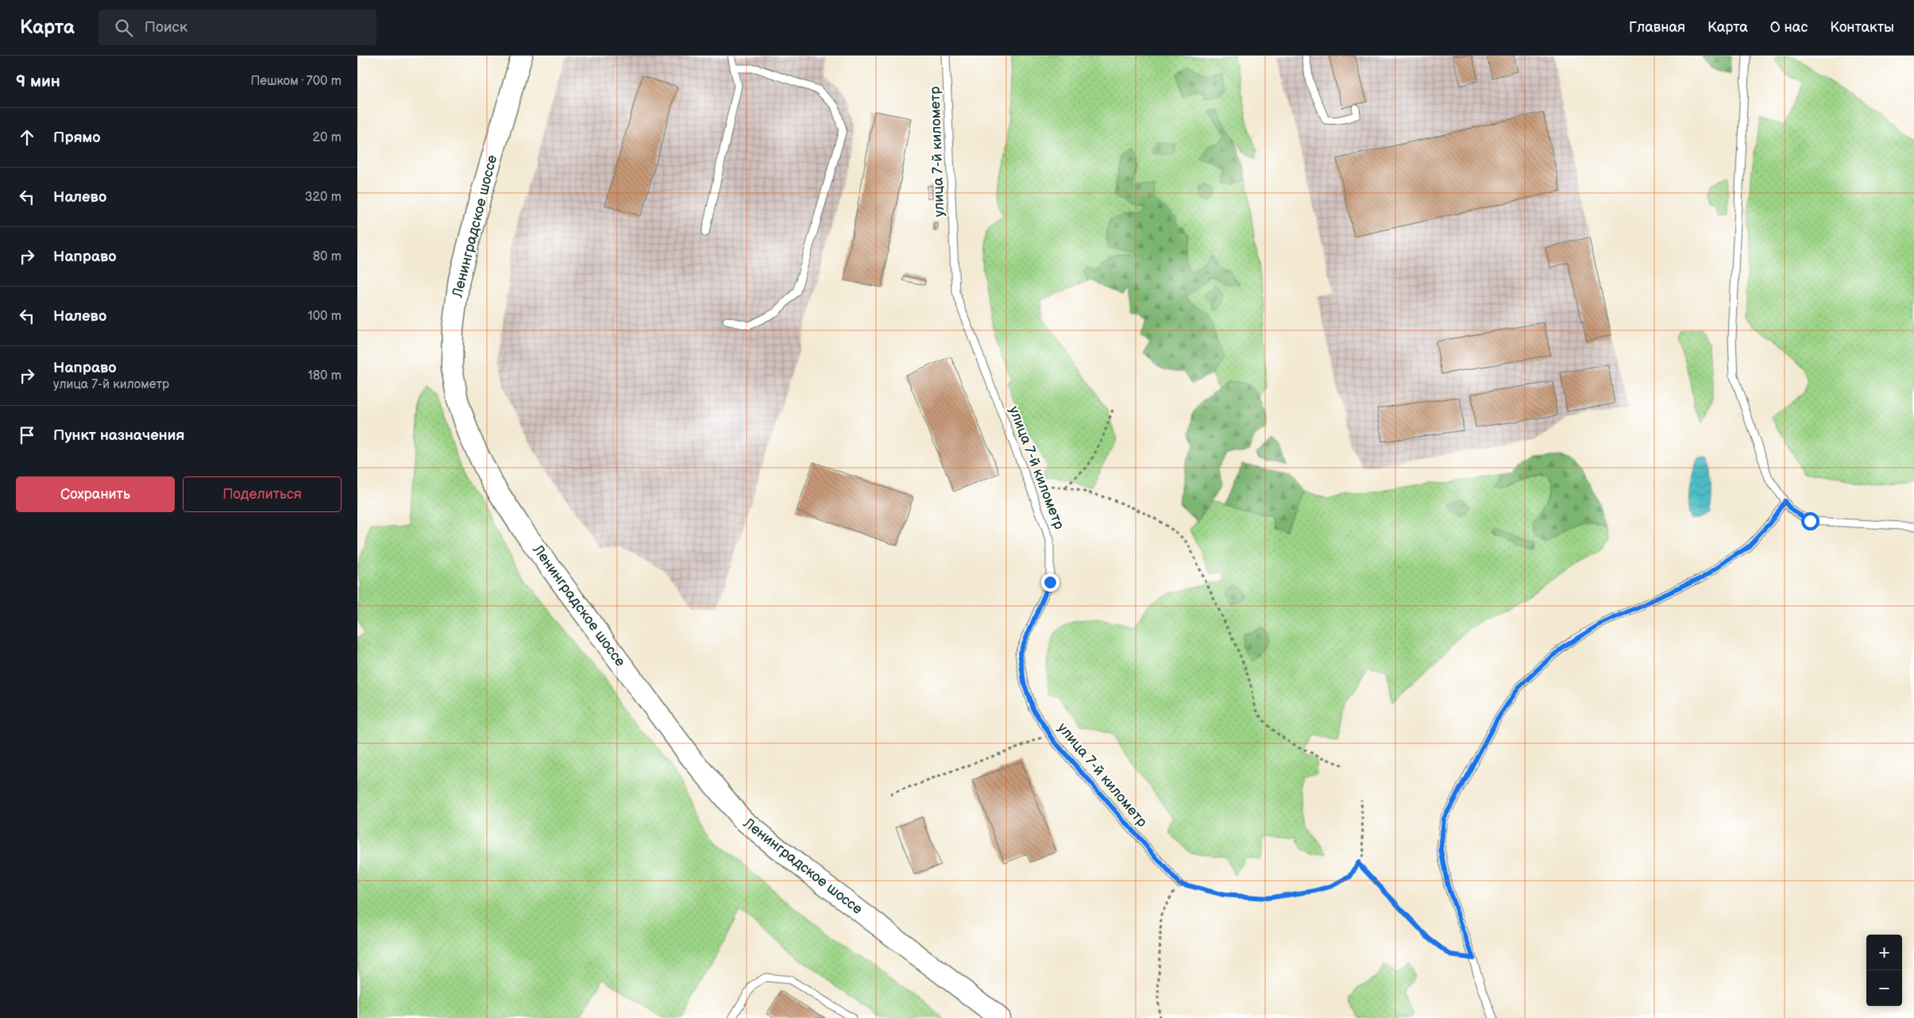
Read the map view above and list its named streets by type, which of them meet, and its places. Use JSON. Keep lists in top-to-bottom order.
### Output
{
  "streets": {
    "main road": ["Ленинградское шоссе"],
    "lane": ["улица 7-й километр"]
  },
  "page": {
    "header": "Карта",
    "search": "Поиск",
    "nav": [
      "Главная",
      "Карта",
      "О нас",
      "Контакты"
    ],
    "heading": ["9 мин", "Пешком · 700 m"],
    "list": [
      ["Прямо", "20 m"],
      ["Налево", "320 m"],
      ["Направо", "80 m"],
      ["Налево", "100 m"],
      ["Направо", "улица 7-й километр", "180 m"],
      "Пункт назначения"
    ],
    "buttons": ["Сохранить", "Поделиться"],
    "map_buttons": ["+", "−"]
  }
}
